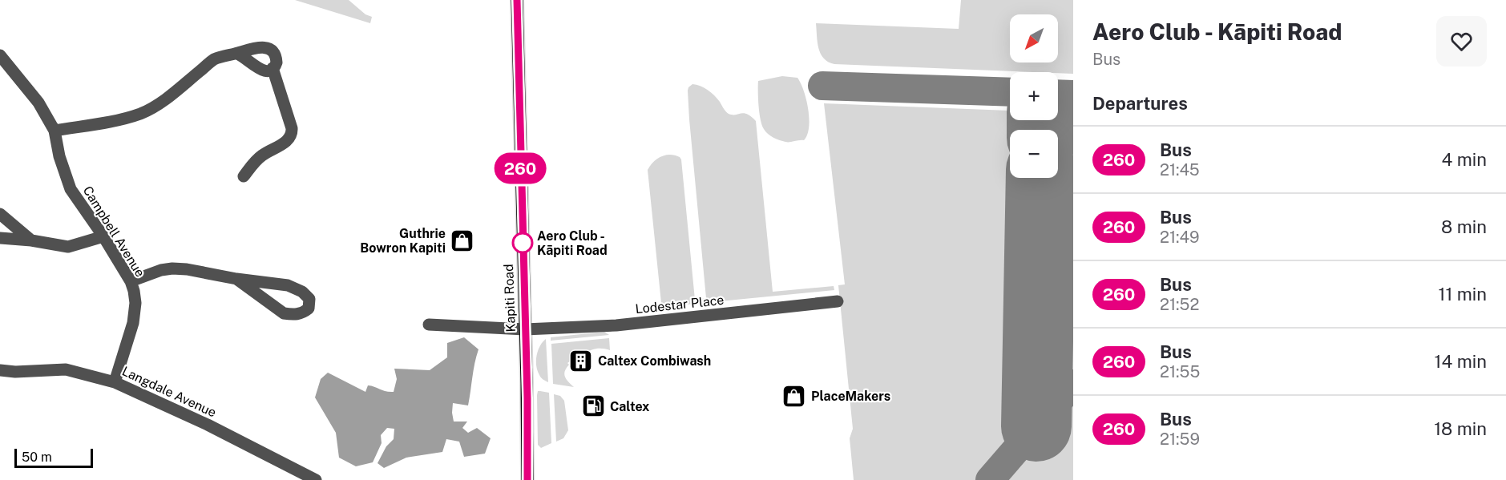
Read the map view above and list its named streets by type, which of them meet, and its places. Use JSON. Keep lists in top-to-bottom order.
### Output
{
  "streets": {
    "main road": ["Kapiti Road"],
    "street": ["Campbell Avenue", "Lodestar Place", "Langdale Avenue"]
  },
  "crossings": [
    ["Campbell Avenue", "Langdale Avenue"],
    ["Kapiti Road", "Lodestar Place"]
  ],
  "places": {
    "shop": ["Guthrie Bowron Kapiti", "PlaceMakers"],
    "other": ["Aero Club - Kāpiti Road"],
    "building": ["Caltex Combiwash"],
    "fuel station": ["Caltex"]
  },
  "lines": ["bus line 260"],
  "scale_bar": "50 m",
  "north": "bottom left",
  "page": {
    "on_map": "260",
    "heading": [
      ["Aero Club - Kāpiti Road", "Bus"],
      "Departures"
    ],
    "map_buttons": ["+", "−"],
    "list": [
      {
        "mark": "260",
        "name": "Bus",
        "note": "21:45",
        "value": "4 min"
      },
      {
        "mark": "260",
        "name": "Bus",
        "note": "21:49",
        "value": "8 min"
      },
      {
        "mark": "260",
        "name": "Bus",
        "note": "21:52",
        "value": "11 min"
      },
      {
        "mark": "260",
        "name": "Bus",
        "note": "21:55",
        "value": "14 min"
      },
      {
        "mark": "260",
        "name": "Bus",
        "note": "21:59",
        "value": "18 min"
      }
    ],
    "scale": "50 m"
  }
}
